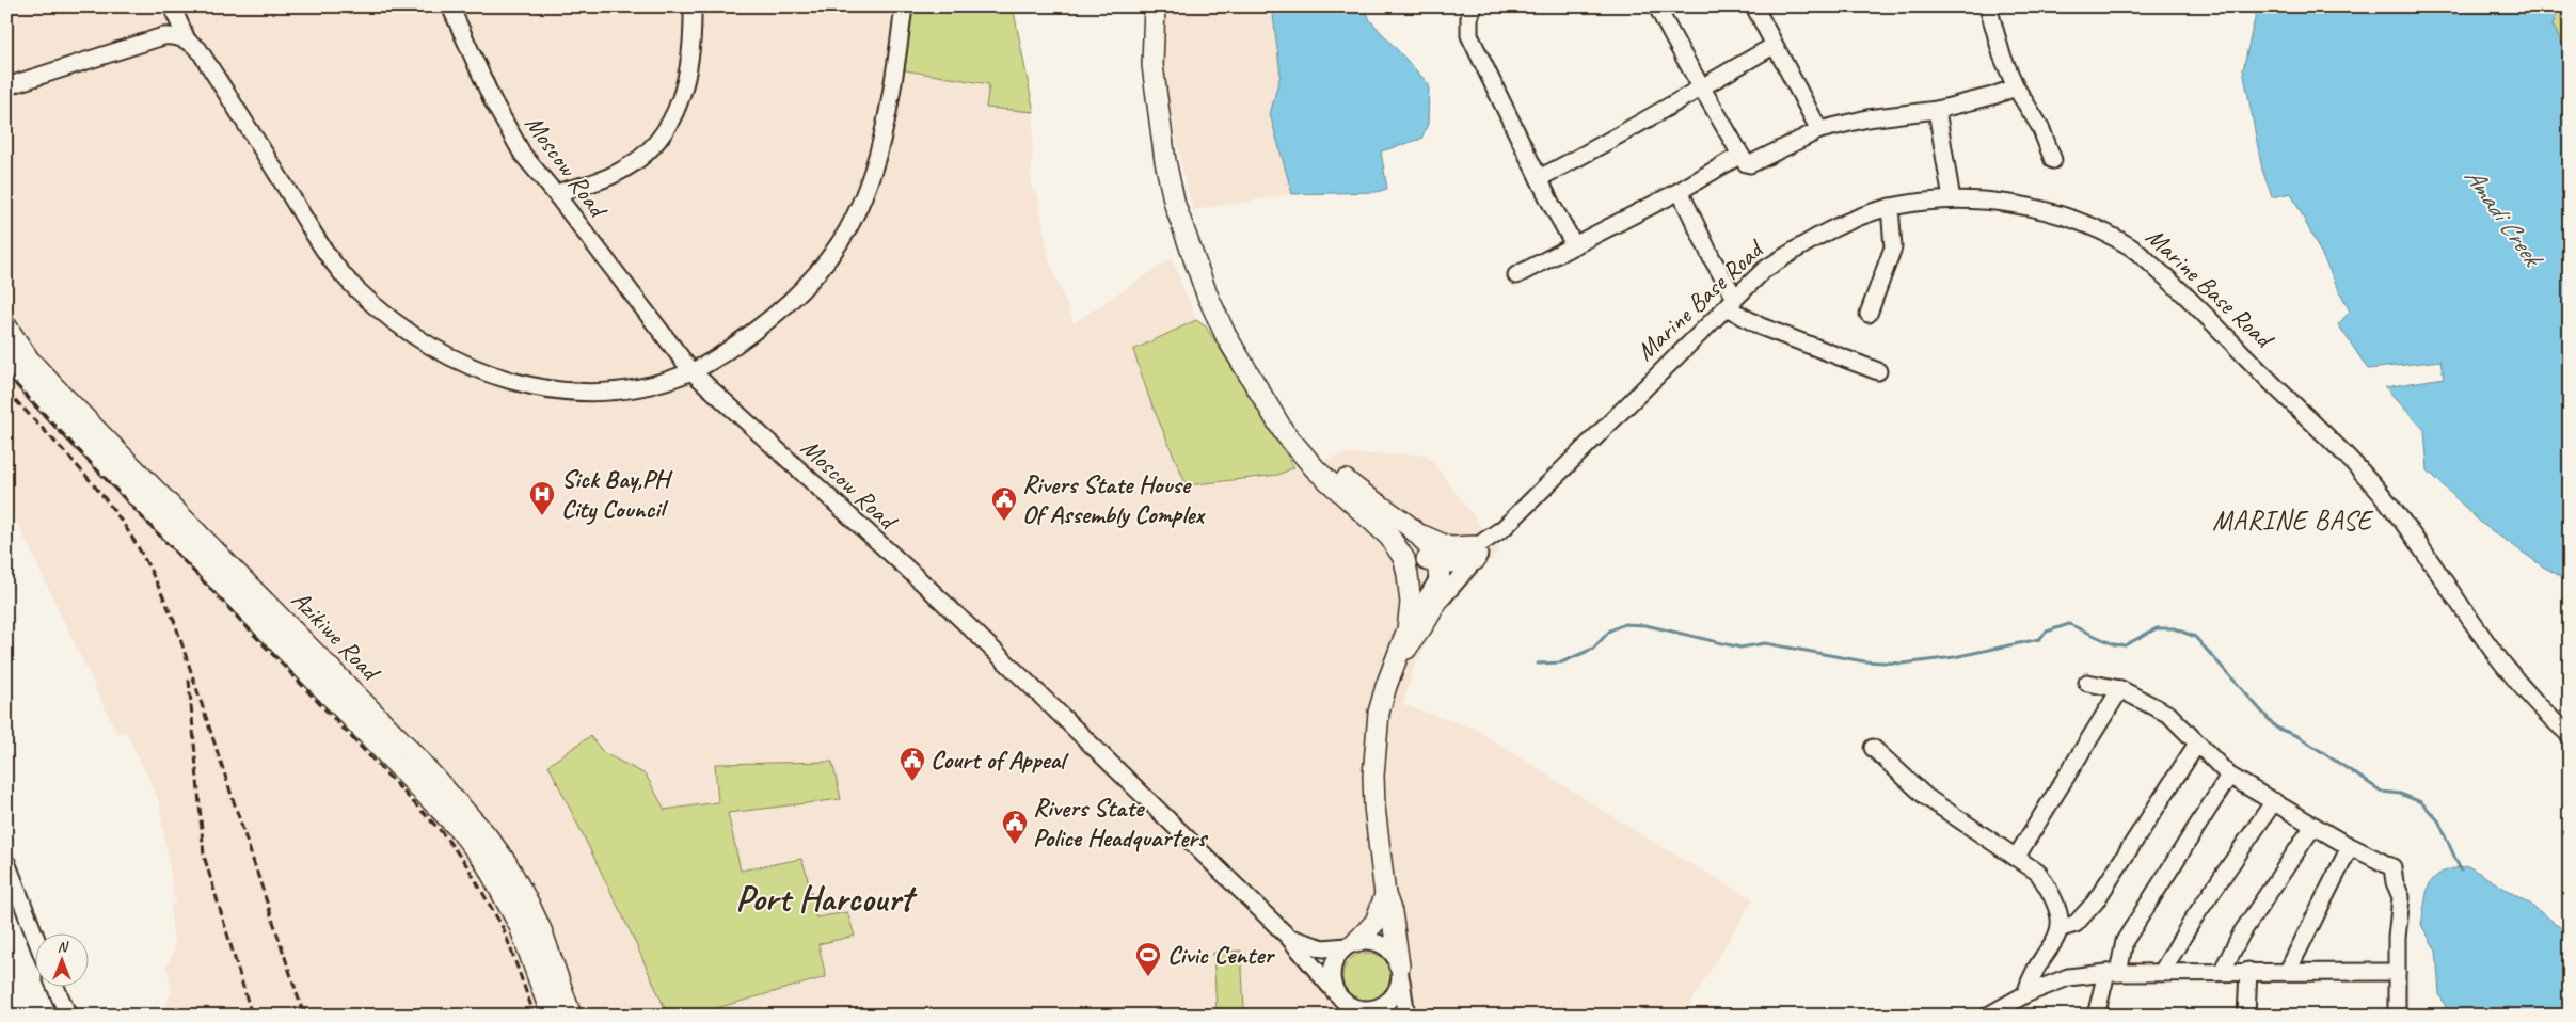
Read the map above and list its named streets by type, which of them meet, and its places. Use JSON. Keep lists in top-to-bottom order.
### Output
{
  "streets": {
    "main road": ["Azikiwe Road"],
    "street": ["Moscow Road", "Marine Base Road"]
  },
  "districts": ["MARINE BASE", "Port Harcourt"],
  "water": ["Amadi Creek"],
  "places": {
    "hospital": ["Sick Bay,PH City Council"],
    "public building": ["Rivers State House Of Assembly Complex", "Court of Appeal", "Rivers State Police Headquarters"],
    "sports": ["Civic Center"]
  },
  "north": "top"
}
